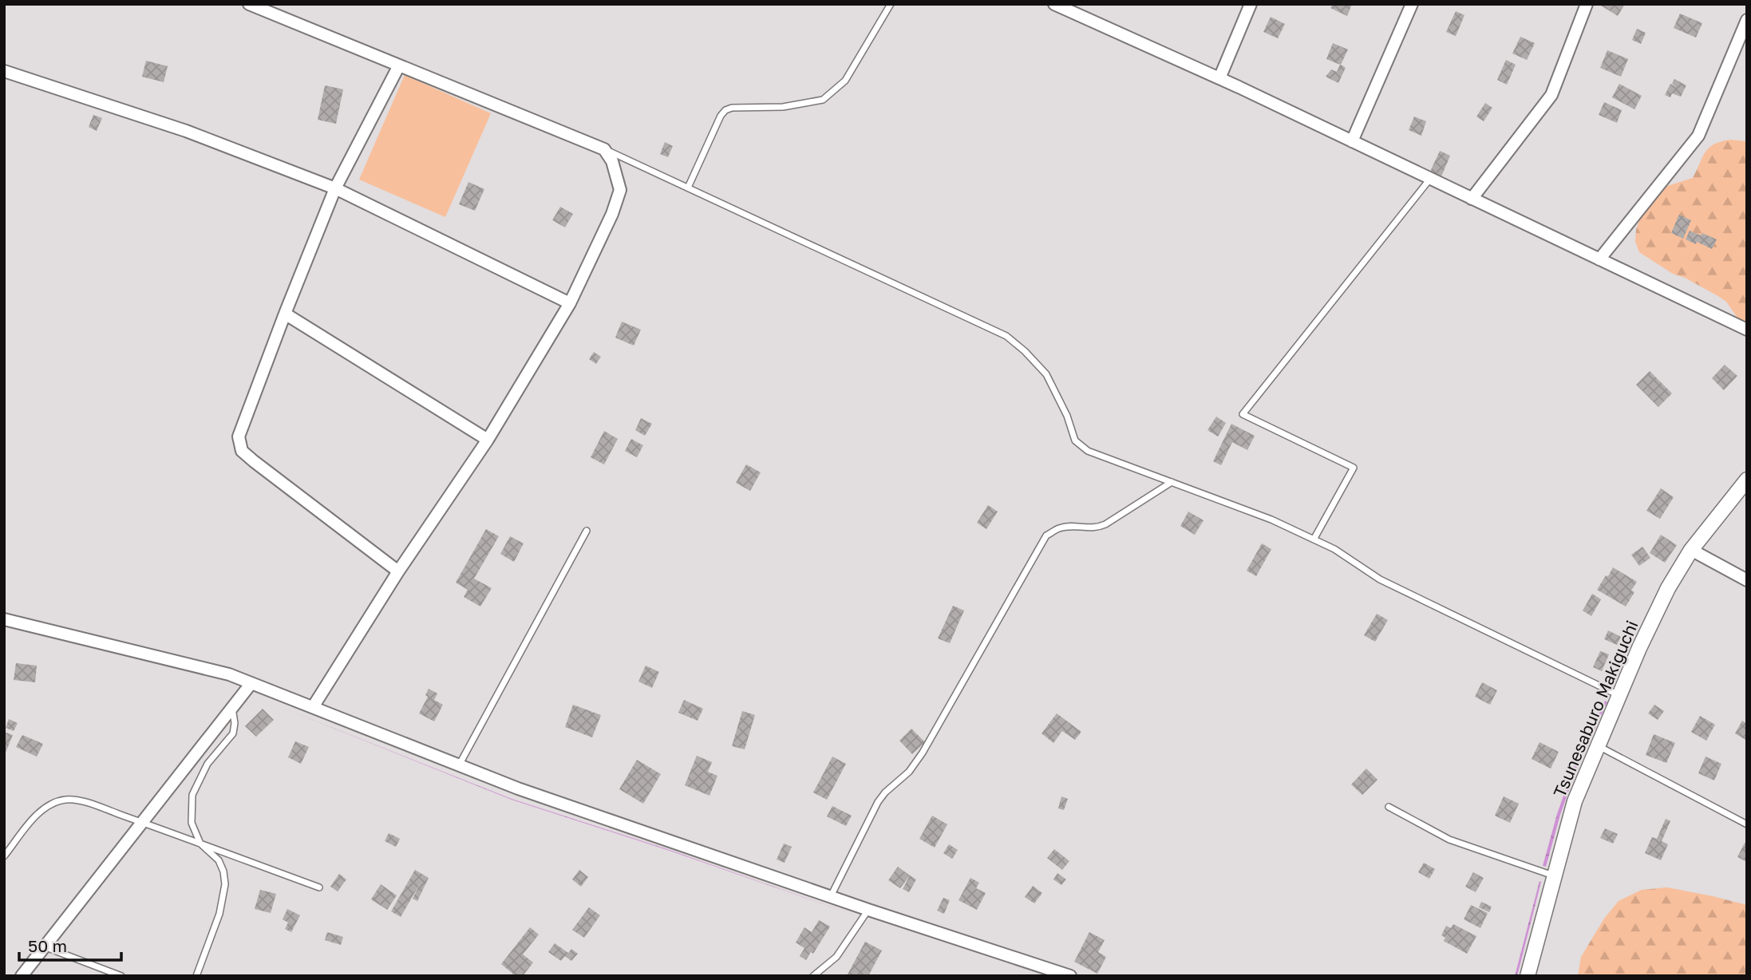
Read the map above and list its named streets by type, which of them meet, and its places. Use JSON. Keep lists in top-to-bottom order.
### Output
{
  "streets": {
    "street": ["Tsunesaburo Makiguchi"]
  },
  "scale_bar": "50 m"
}
